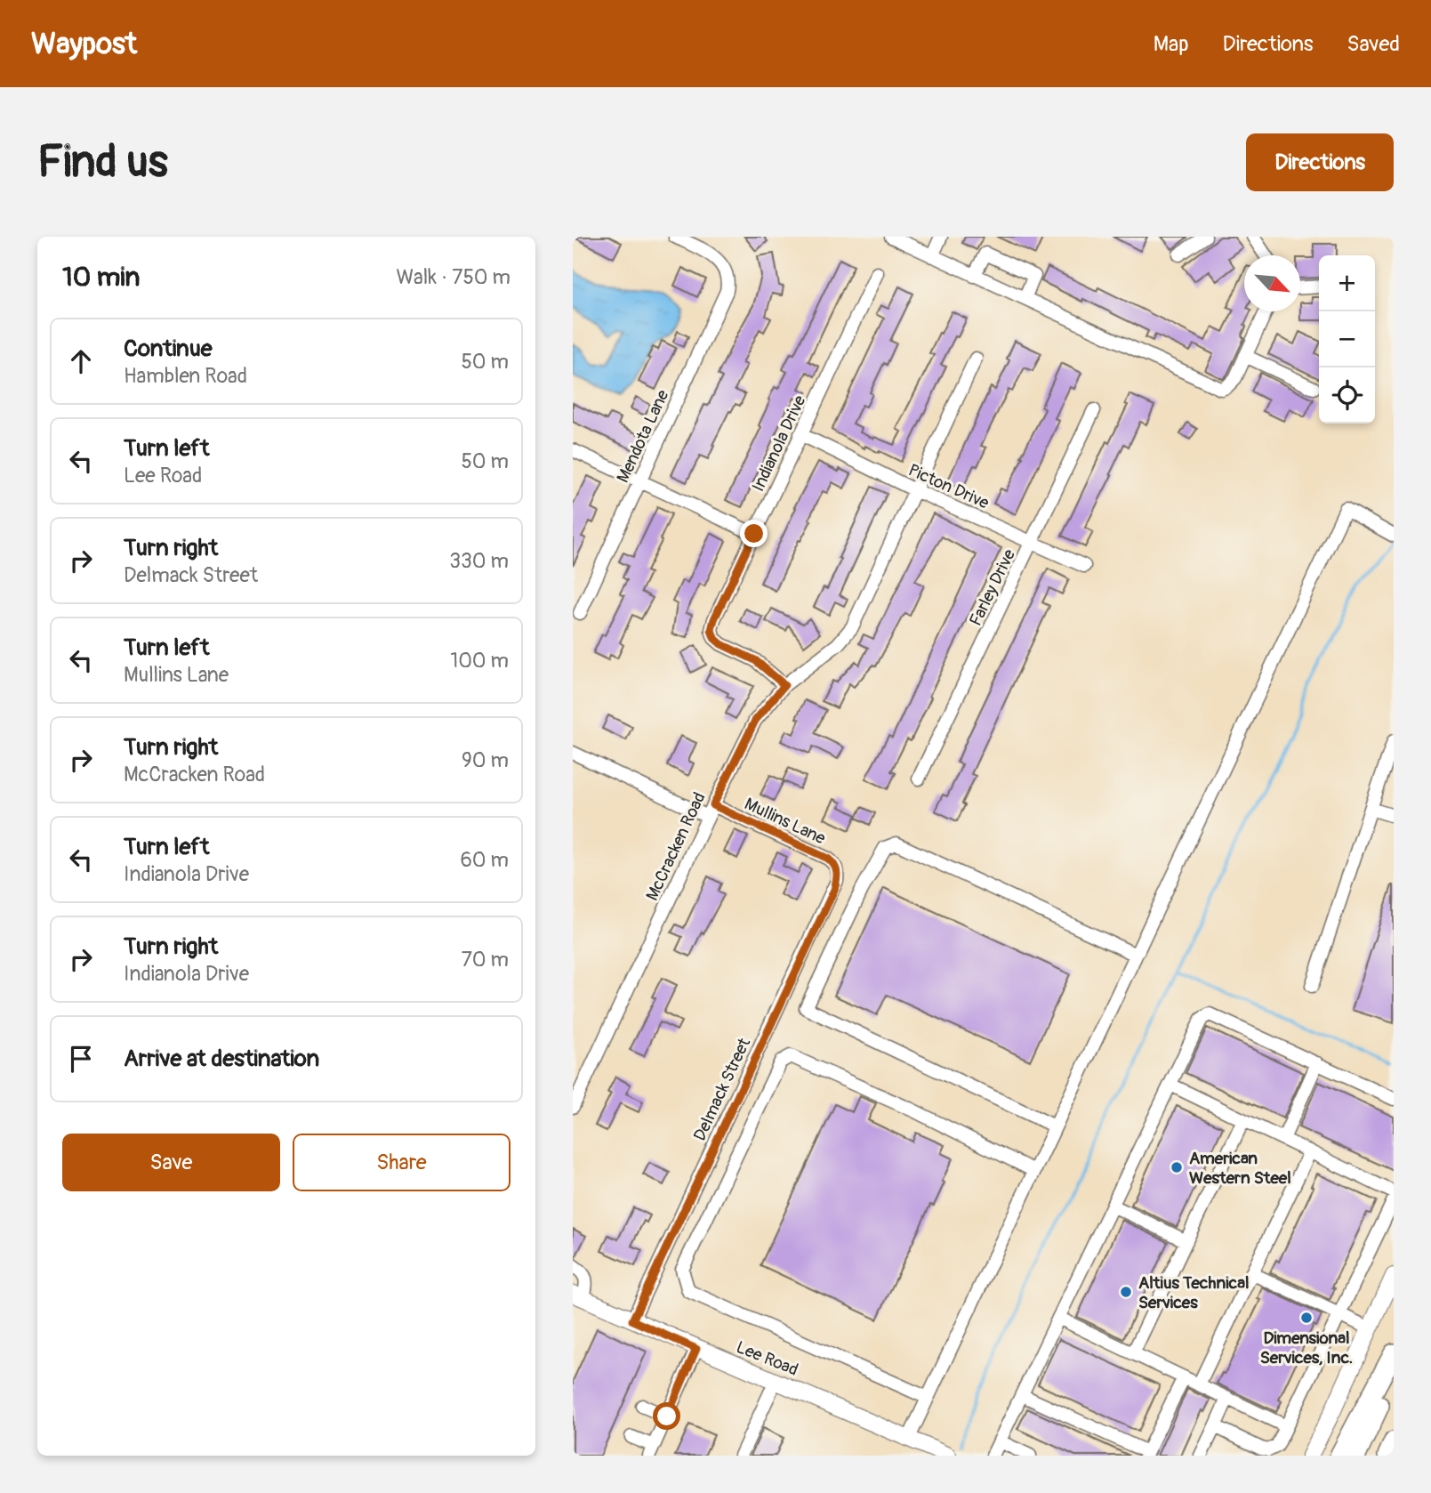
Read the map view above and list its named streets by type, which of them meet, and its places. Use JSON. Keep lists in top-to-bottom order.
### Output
{
  "streets": {
    "main road": ["Lee Road"],
    "street": [
      "Mendota Lane",
      "Indianola Drive",
      "Picton Drive",
      "Farley Drive",
      "Mullins Lane",
      "McCracken Road",
      "Delmack Street"
    ]
  },
  "crossings": [
    ["Indianola Drive", "Picton Drive"],
    ["Indianola Drive", "McCracken Road"],
    ["Picton Drive", "Farley Drive"],
    ["Picton Drive", "McCracken Road"],
    ["Mullins Lane", "McCracken Road"],
    ["Mullins Lane", "Delmack Street"],
    ["Delmack Street", "Lee Road"]
  ],
  "places": ["American Western Steel", "Altius Technical Services", "Dimensional Services, Inc."],
  "north": "bottom right",
  "page": {
    "header": "Waypost",
    "nav": ["Map", "Directions", "Saved"],
    "buttons": [
      "Directions",
      ["Save", "Share"]
    ],
    "title": "Find us",
    "heading": ["10 min", "Walk · 750 m"],
    "map_buttons": ["+", "−"],
    "list": [
      ["Continue", "Hamblen Road", "50 m"],
      ["Turn left", "Lee Road", "50 m"],
      ["Turn right", "Delmack Street", "330 m"],
      ["Turn left", "Mullins Lane", "100 m"],
      ["Turn right", "McCracken Road", "90 m"],
      ["Turn left", "Indianola Drive", "60 m"],
      ["Turn right", "Indianola Drive", "70 m"],
      "Arrive at destination"
    ]
  }
}
